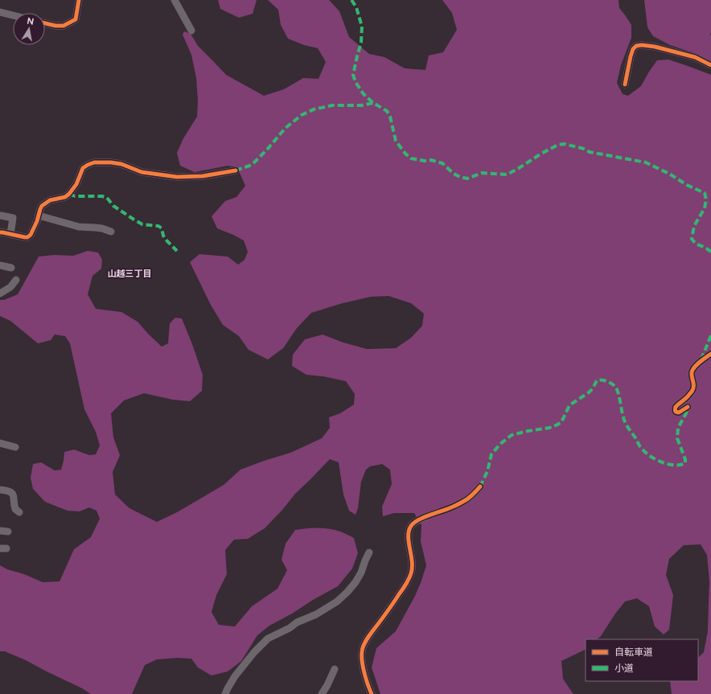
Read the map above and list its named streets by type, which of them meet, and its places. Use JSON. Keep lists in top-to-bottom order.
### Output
{
  "districts": ["山越三丁目"],
  "legend": ["自転車道", "小道"],
  "north": "top"
}
